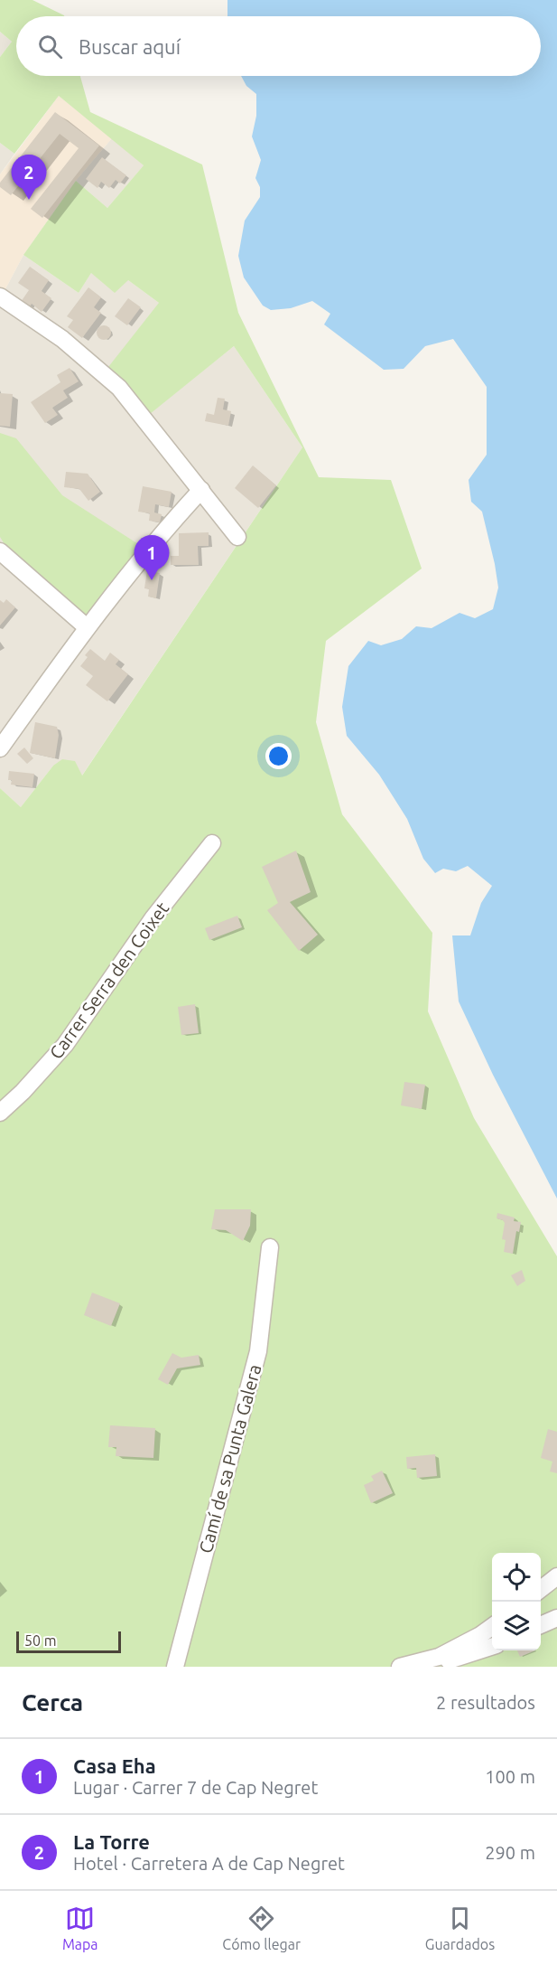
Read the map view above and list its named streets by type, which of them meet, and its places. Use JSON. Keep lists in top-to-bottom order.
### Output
{
  "streets": {
    "street": ["Carrer Serra den Coixet", "Camí de sa Punta Galera"]
  },
  "scale_bar": "50 m",
  "page": {
    "search": "Buscar aquí",
    "pins": ["2", "1"],
    "scale": "50 m",
    "heading": ["Cerca", "2 resultados"],
    "list": [
      {
        "mark": "1",
        "name": "Casa Eha",
        "note": "Lugar · Carrer 7 de Cap Negret",
        "value": "100 m"
      },
      {
        "mark": "2",
        "name": "La Torre",
        "note": "Hotel · Carretera A de Cap Negret",
        "value": "290 m"
      }
    ],
    "nav": ["Mapa", "Cómo llegar", "Guardados"]
  }
}
